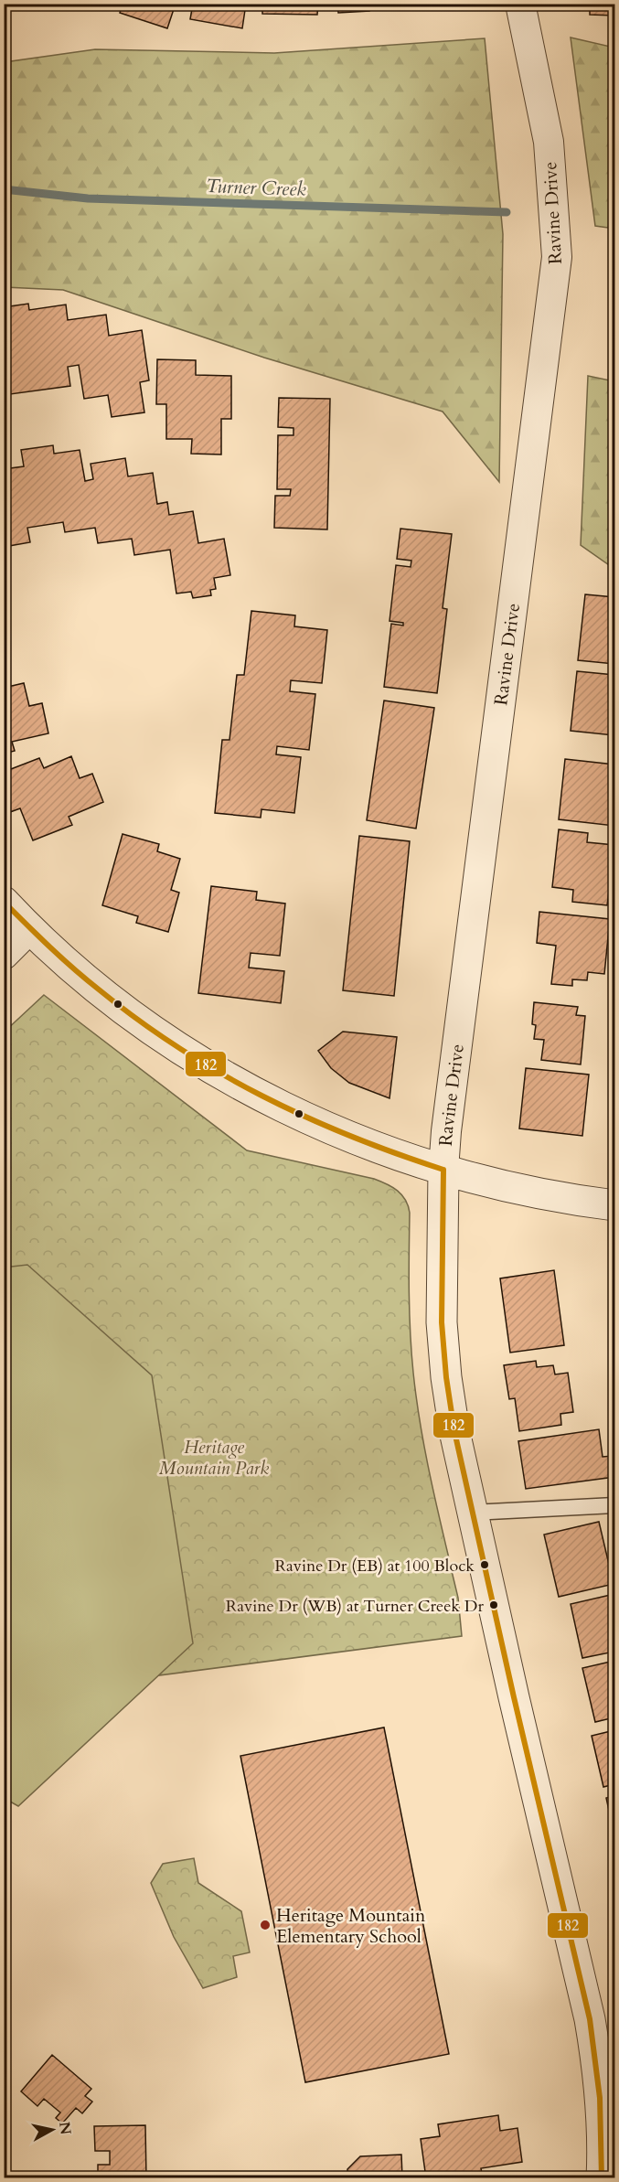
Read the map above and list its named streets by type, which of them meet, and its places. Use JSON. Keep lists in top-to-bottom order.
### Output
{
  "streets": {
    "street": ["Ravine Drive"]
  },
  "water": ["Turner Creek"],
  "parks": ["Heritage Mountain Park"],
  "places": ["Ravine Dr (EB) at 100 Block", "Ravine Dr (WB) at Turner Creek Dr", "Heritage Mountain Elementary School"],
  "lines": ["transit line 182"],
  "north": "right"
}
